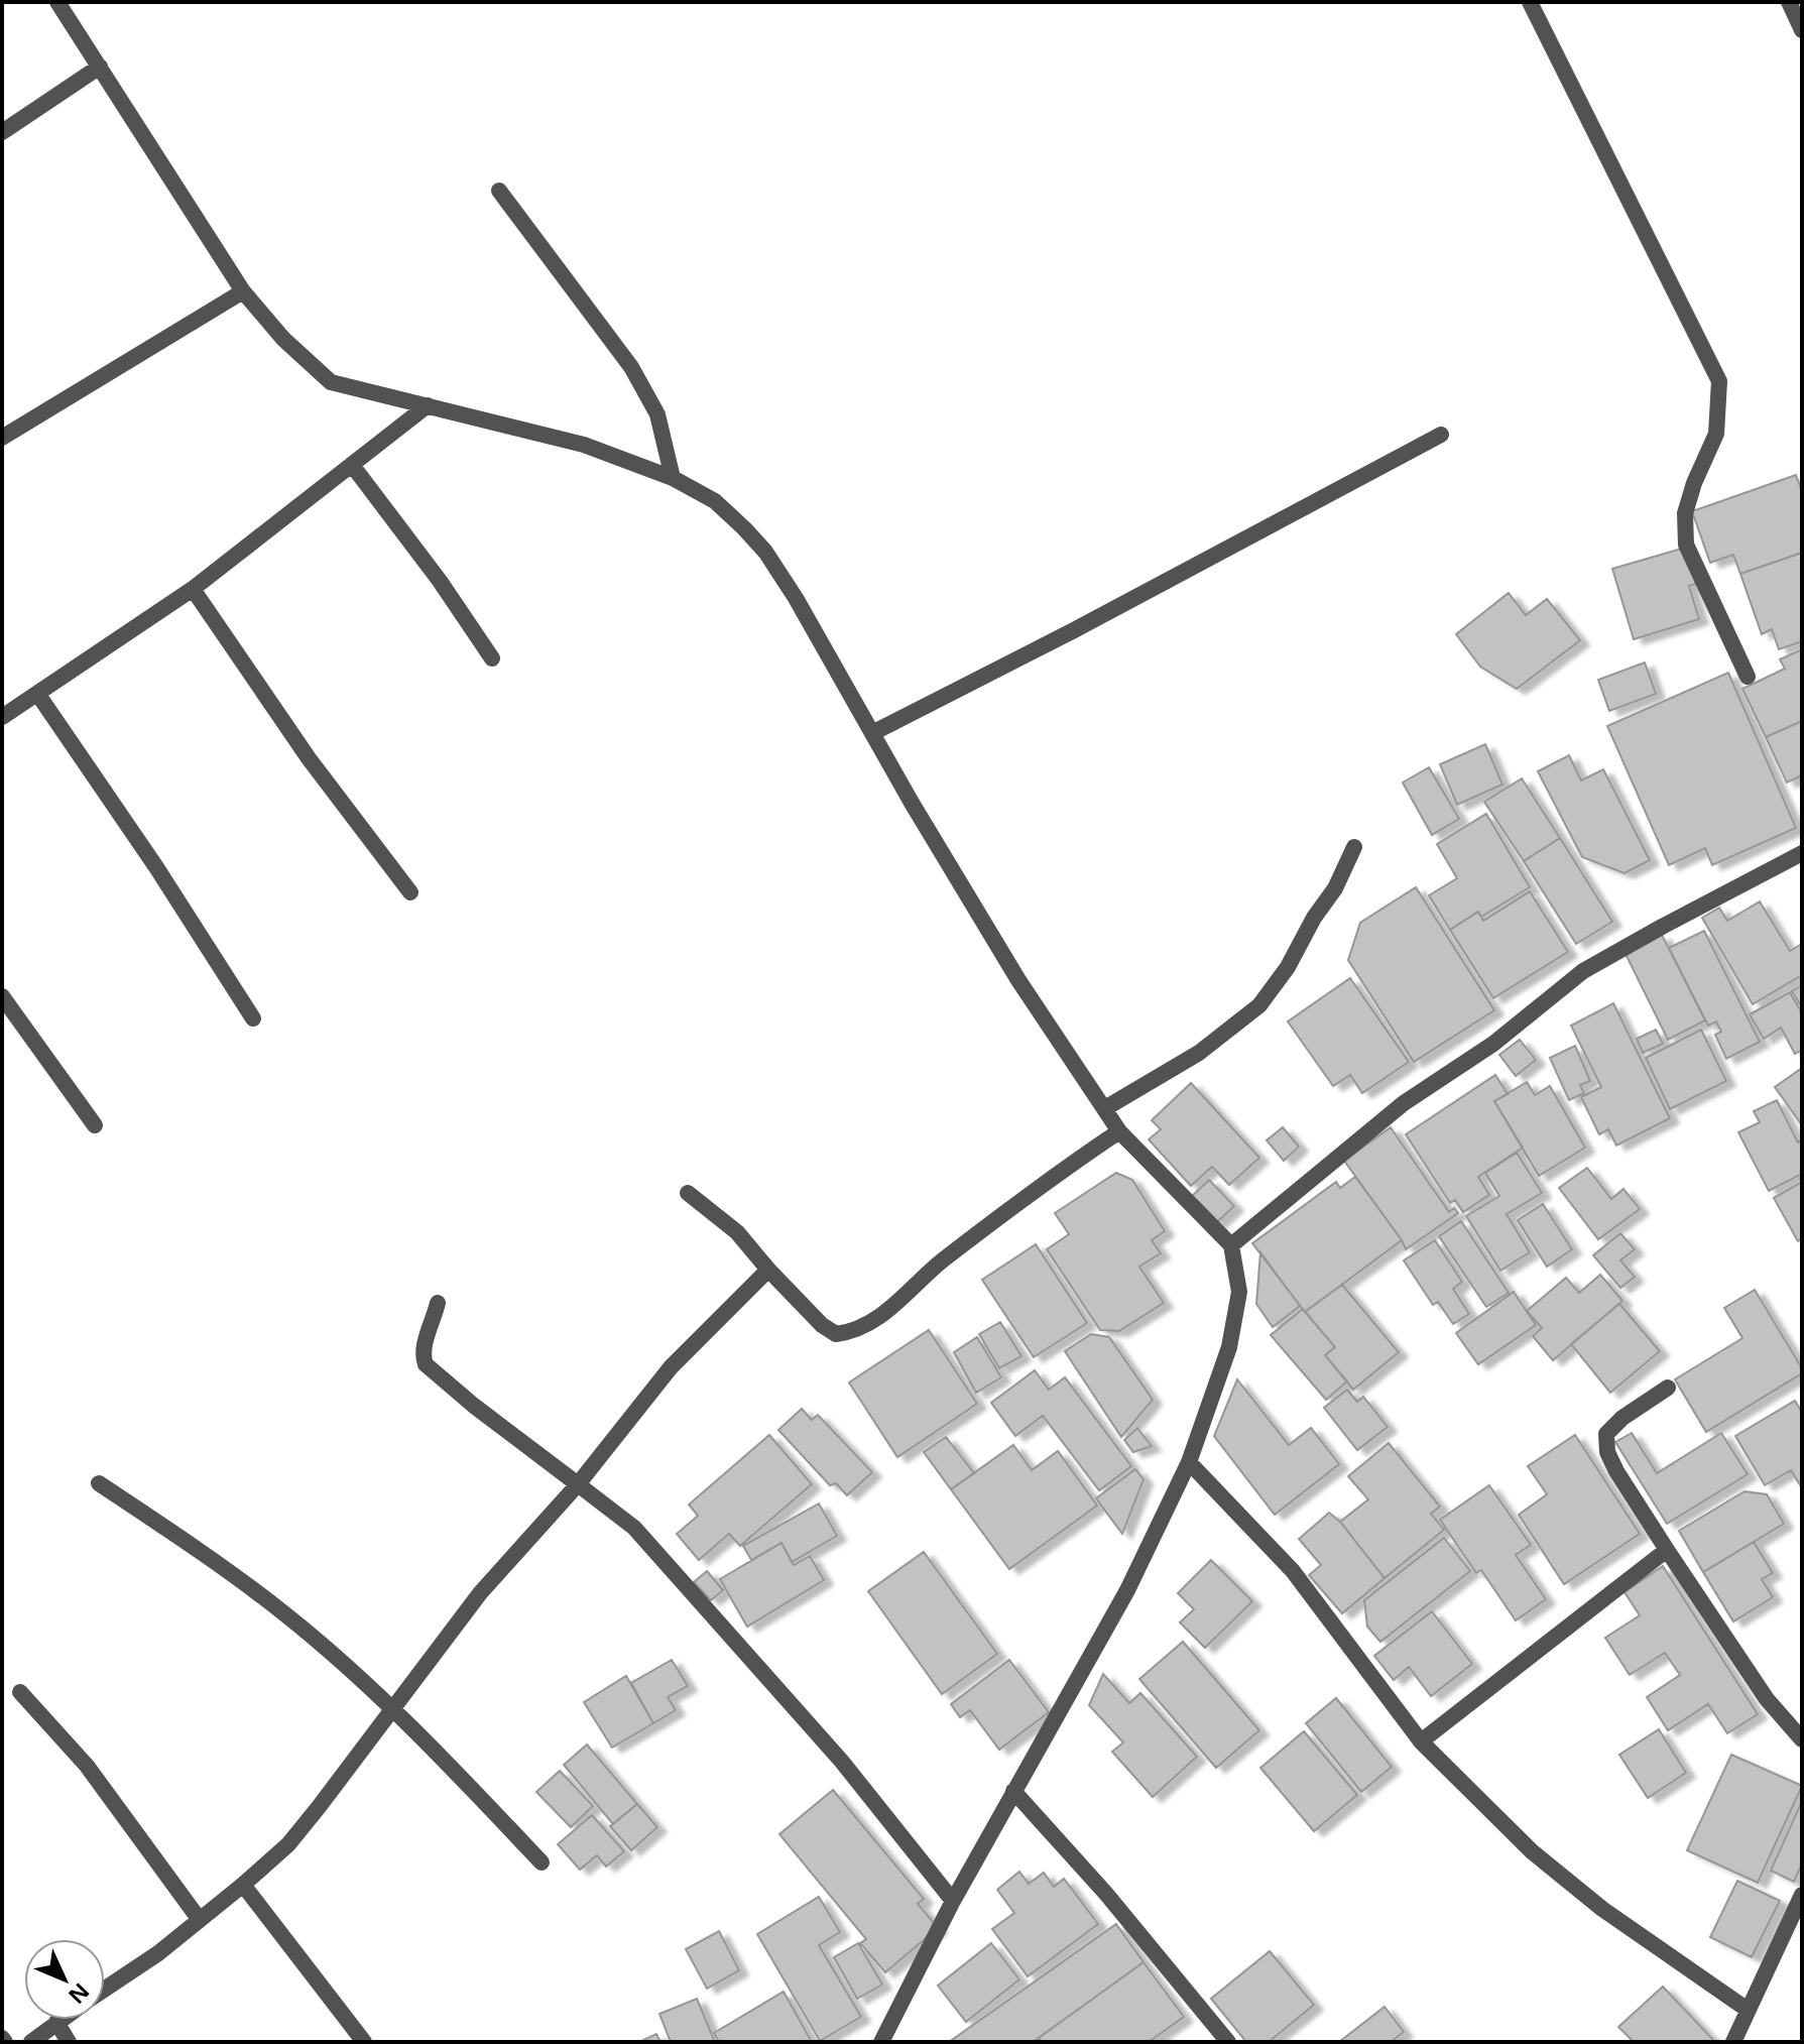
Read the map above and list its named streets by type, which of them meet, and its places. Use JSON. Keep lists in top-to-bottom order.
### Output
{
  "north": "bottom right"
}
